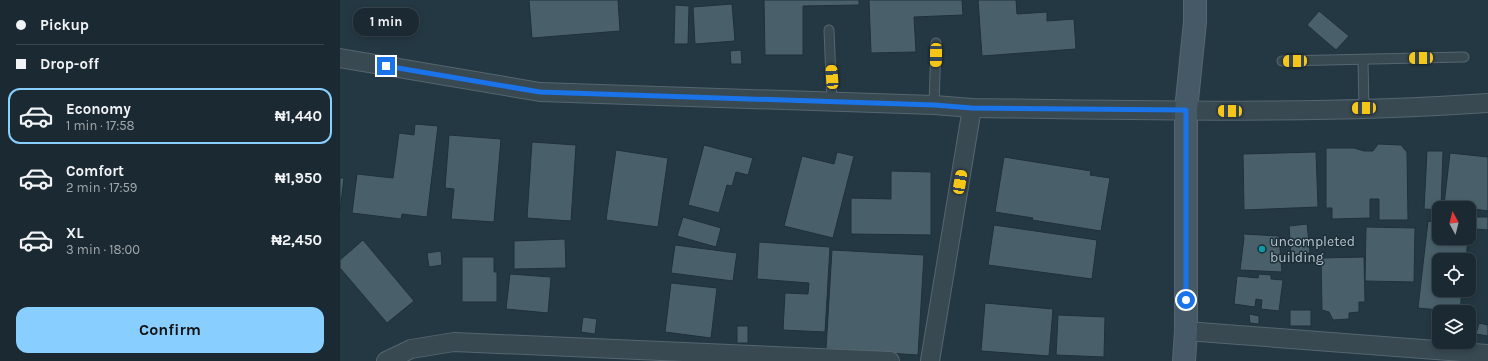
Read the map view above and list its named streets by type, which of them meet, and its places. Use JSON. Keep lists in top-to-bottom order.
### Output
{
  "places": ["uncompleted building"],
  "north": "top",
  "page": {
    "banner": ["Pickup", "Drop-off"],
    "bubble": "1 min",
    "list": [
      {
        "name": "Economy",
        "note": "1 min · 17:58",
        "value": "₦1,440"
      },
      {
        "name": "Comfort",
        "note": "2 min · 17:59",
        "value": "₦1,950"
      },
      {
        "name": "XL",
        "note": "3 min · 18:00",
        "value": "₦2,450"
      }
    ],
    "buttons": "Confirm"
  }
}
